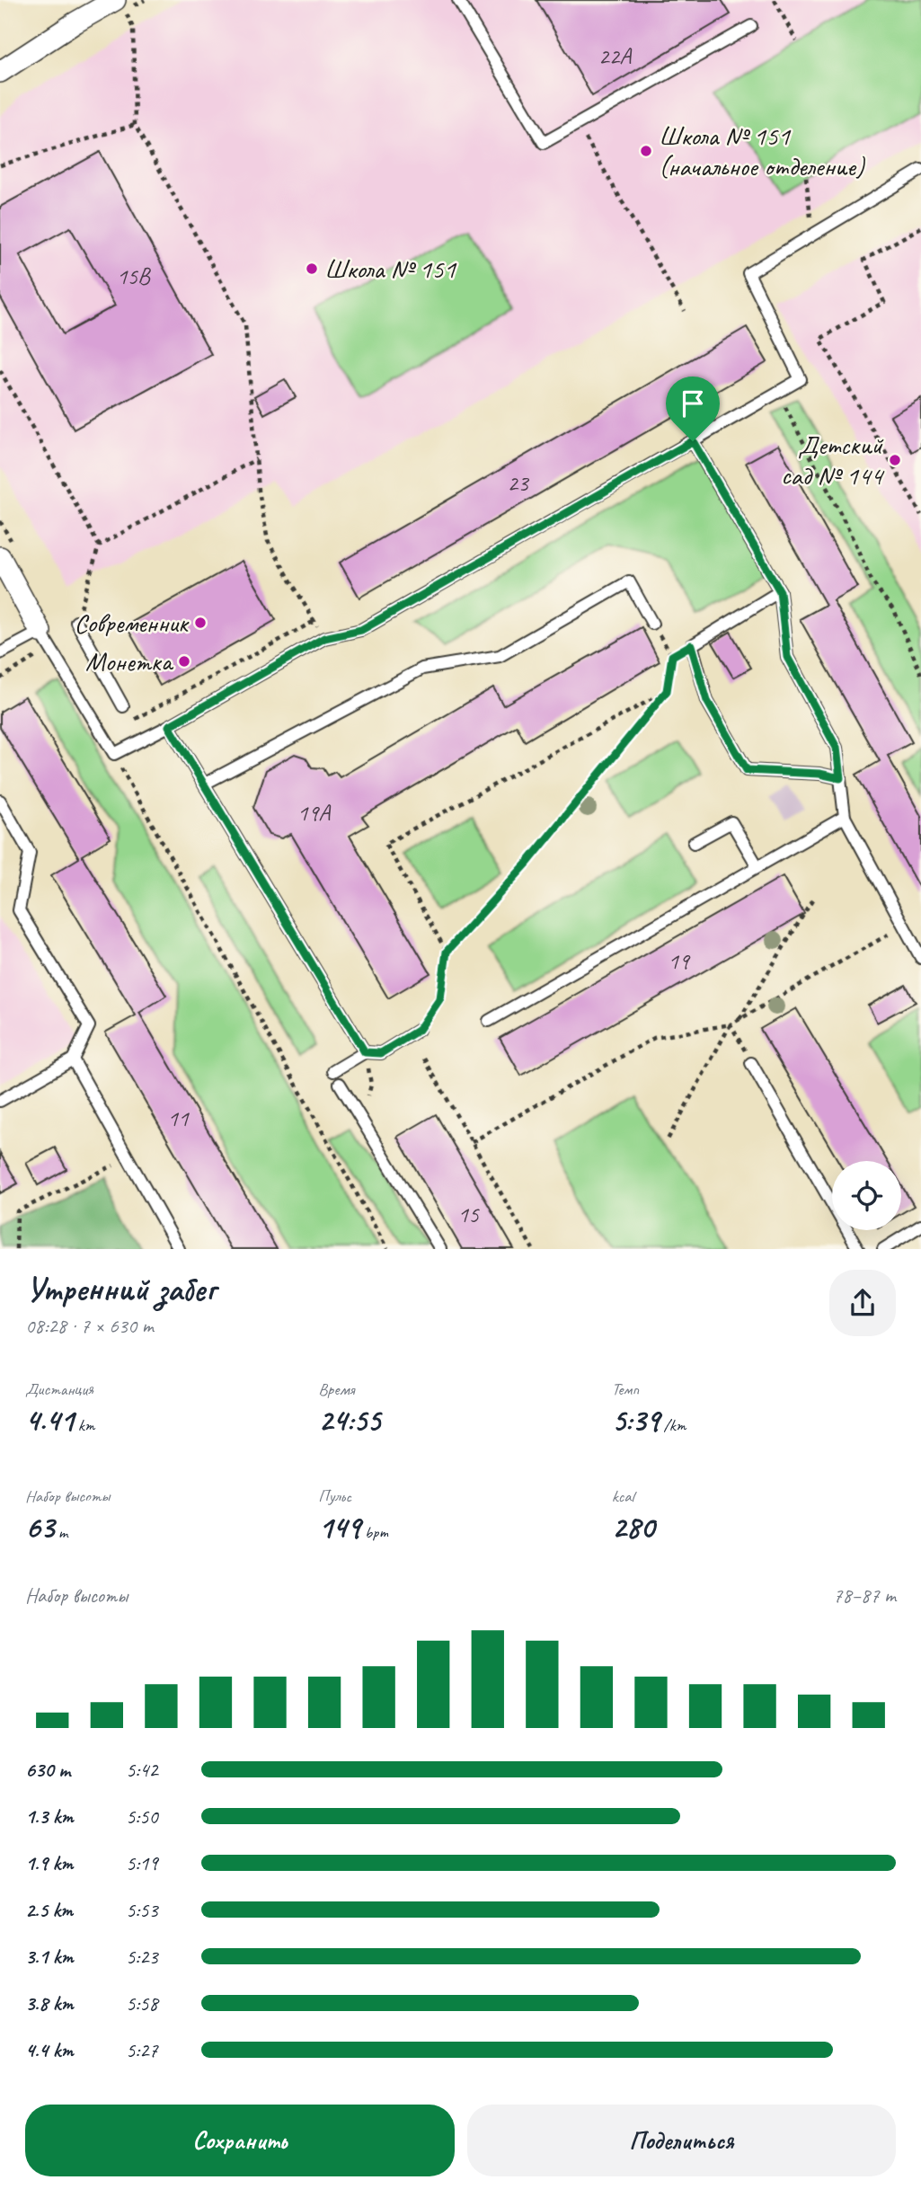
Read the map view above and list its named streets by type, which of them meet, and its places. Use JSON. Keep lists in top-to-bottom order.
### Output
{
  "places": [
    "Школа № 151 (начальное отделение)",
    "Школа № 151",
    "Детский сад № 144",
    "Современник",
    "Монетка"
  ],
  "house_numbers": [
    "22А",
    "15В",
    "23",
    "19А",
    "19",
    "11",
    "15"
  ],
  "page": {
    "heading": ["Утренний забег", "08:28 · 7 × 630 m"],
    "stats": [
      ["Дистанция", "4.41 km"],
      ["Время", "24:55"],
      ["Темп", "5:39 /km"],
      ["Набор высоты", "63 m"],
      ["Пульс", "149 bpm"],
      ["kcal", "280"]
    ],
    "chart": ["Набор высоты", "78–87 m"],
    "list": [
      {
        "name": "630 m",
        "note": "5:42"
      },
      {
        "name": "1.3 km",
        "note": "5:50"
      },
      {
        "name": "1.9 km",
        "note": "5:19"
      },
      {
        "name": "2.5 km",
        "note": "5:53"
      },
      {
        "name": "3.1 km",
        "note": "5:23"
      },
      {
        "name": "3.8 km",
        "note": "5:58"
      },
      {
        "name": "4.4 km",
        "note": "5:27"
      }
    ],
    "buttons": ["Сохранить", "Поделиться"]
  }
}
